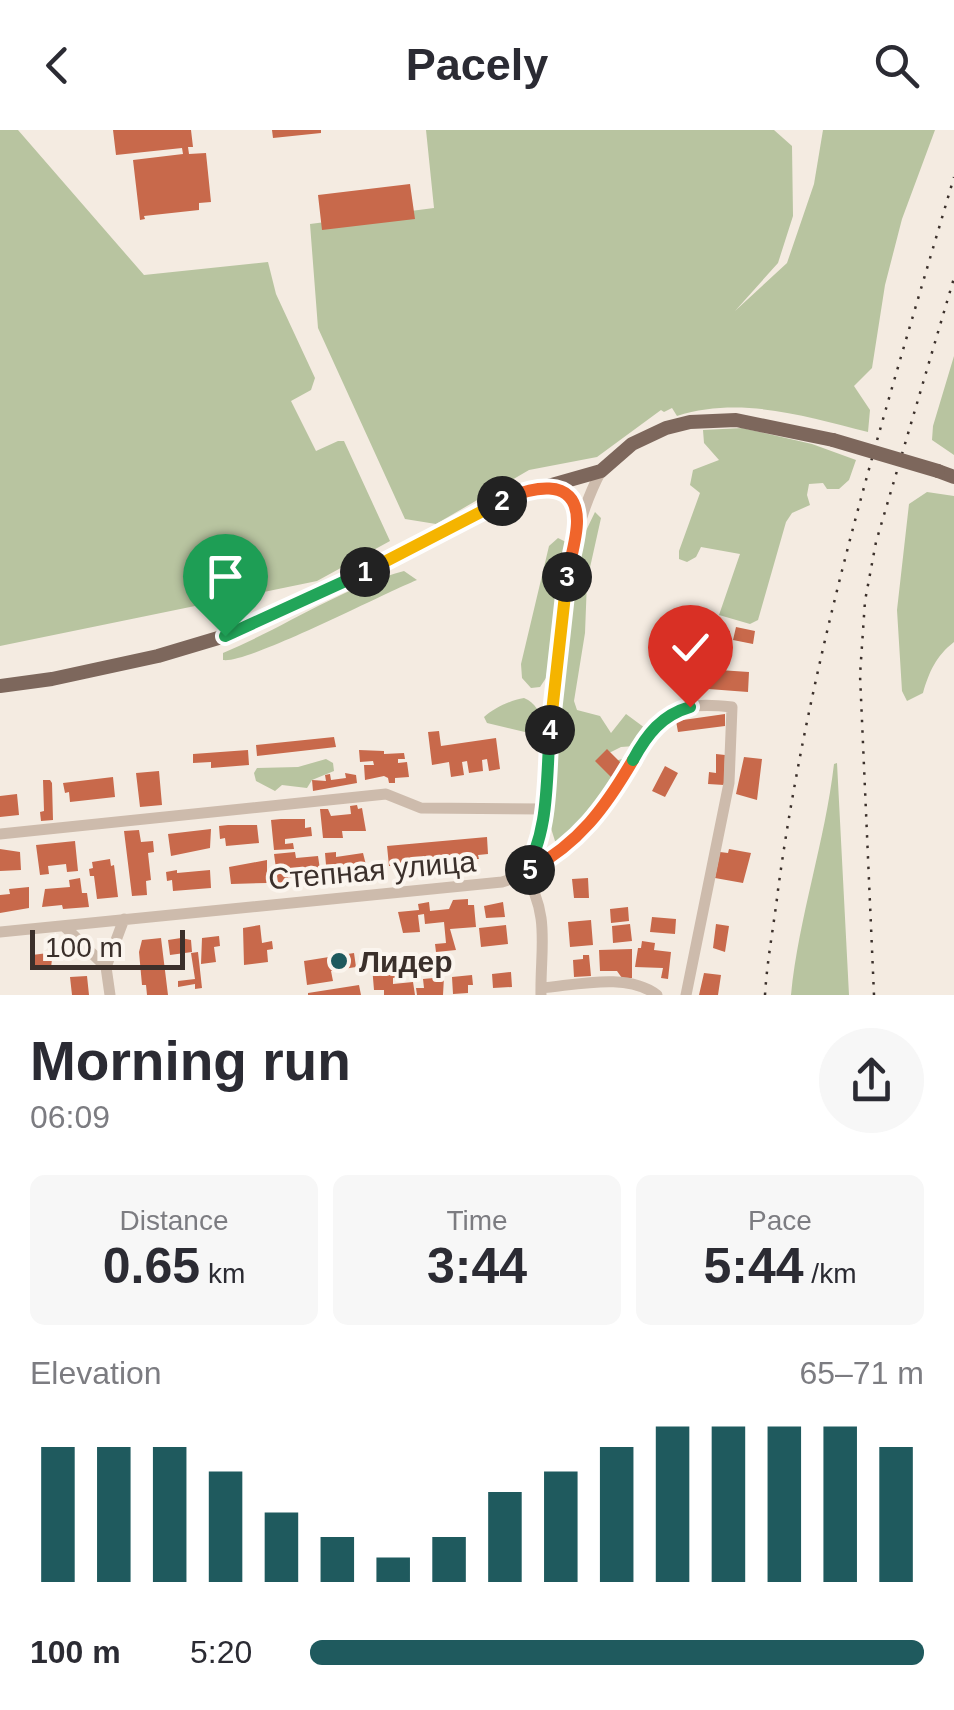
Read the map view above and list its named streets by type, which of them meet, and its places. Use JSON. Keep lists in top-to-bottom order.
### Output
{
  "streets": {
    "street": ["Степная улица"]
  },
  "places": ["Лидер"],
  "scale_bar": "100 m",
  "page": {
    "header": "Pacely",
    "pins": [
      "2",
      "1",
      "3",
      "4",
      "5"
    ],
    "scale": "100 m",
    "heading": ["Morning run", "06:09"],
    "stats": [
      ["Distance", "0.65 km"],
      ["Time", "3:44"],
      ["Pace", "5:44 /km"]
    ],
    "chart": ["Elevation", "65–71 m"],
    "list": [
      {
        "name": "100 m",
        "note": "5:20"
      }
    ]
  }
}
